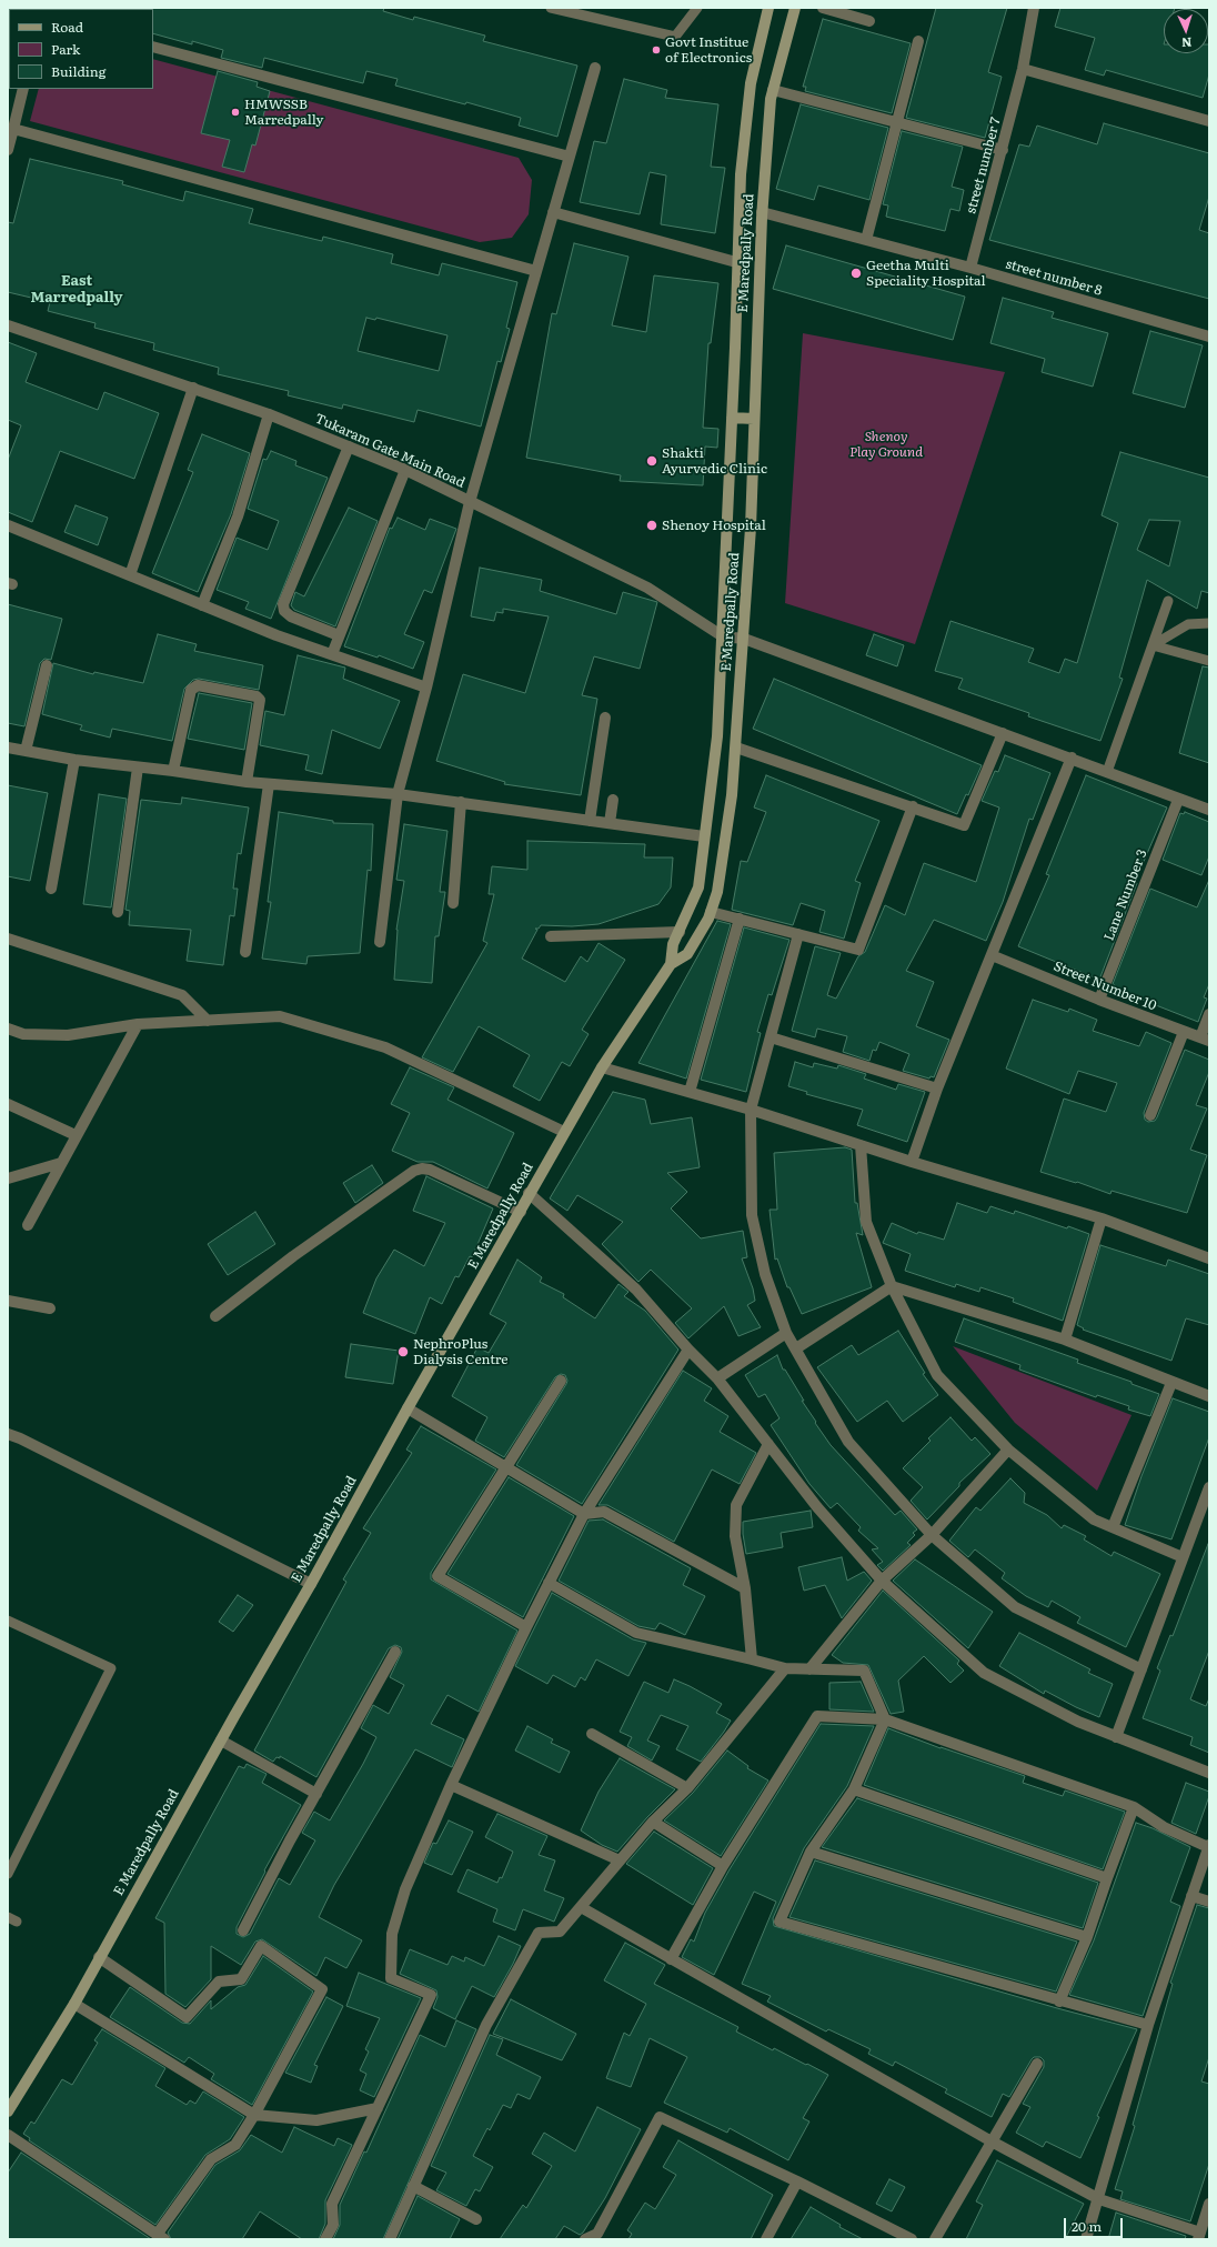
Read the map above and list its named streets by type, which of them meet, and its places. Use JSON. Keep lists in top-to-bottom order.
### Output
{
  "streets": {
    "main road": ["E Maredpally Road"],
    "street": [
      "street number 7",
      "street number 8",
      "Tukaram Gate Main Road",
      "Lane Number 3",
      "Street Number 10"
    ]
  },
  "crossings": [
    ["street number 7", "street number 8"],
    ["E Maredpally Road", "street number 8"],
    ["E Maredpally Road", "Tukaram Gate Main Road"],
    ["Tukaram Gate Main Road", "Lane Number 3"],
    ["Lane Number 3", "Street Number 10"]
  ],
  "districts": ["East Marredpally"],
  "parks": ["Shenoy Play Ground"],
  "places": [
    "Govt Institue of Electronics",
    "HMWSSB Marredpally",
    "Geetha Multi Speciality Hospital",
    "Shakti Ayurvedic Clinic",
    "Shenoy Hospital",
    "NephroPlus Dialysis Centre"
  ],
  "legend": ["Road", "Park", "Building"],
  "scale_bar": "20 m",
  "north": "bottom"
}
